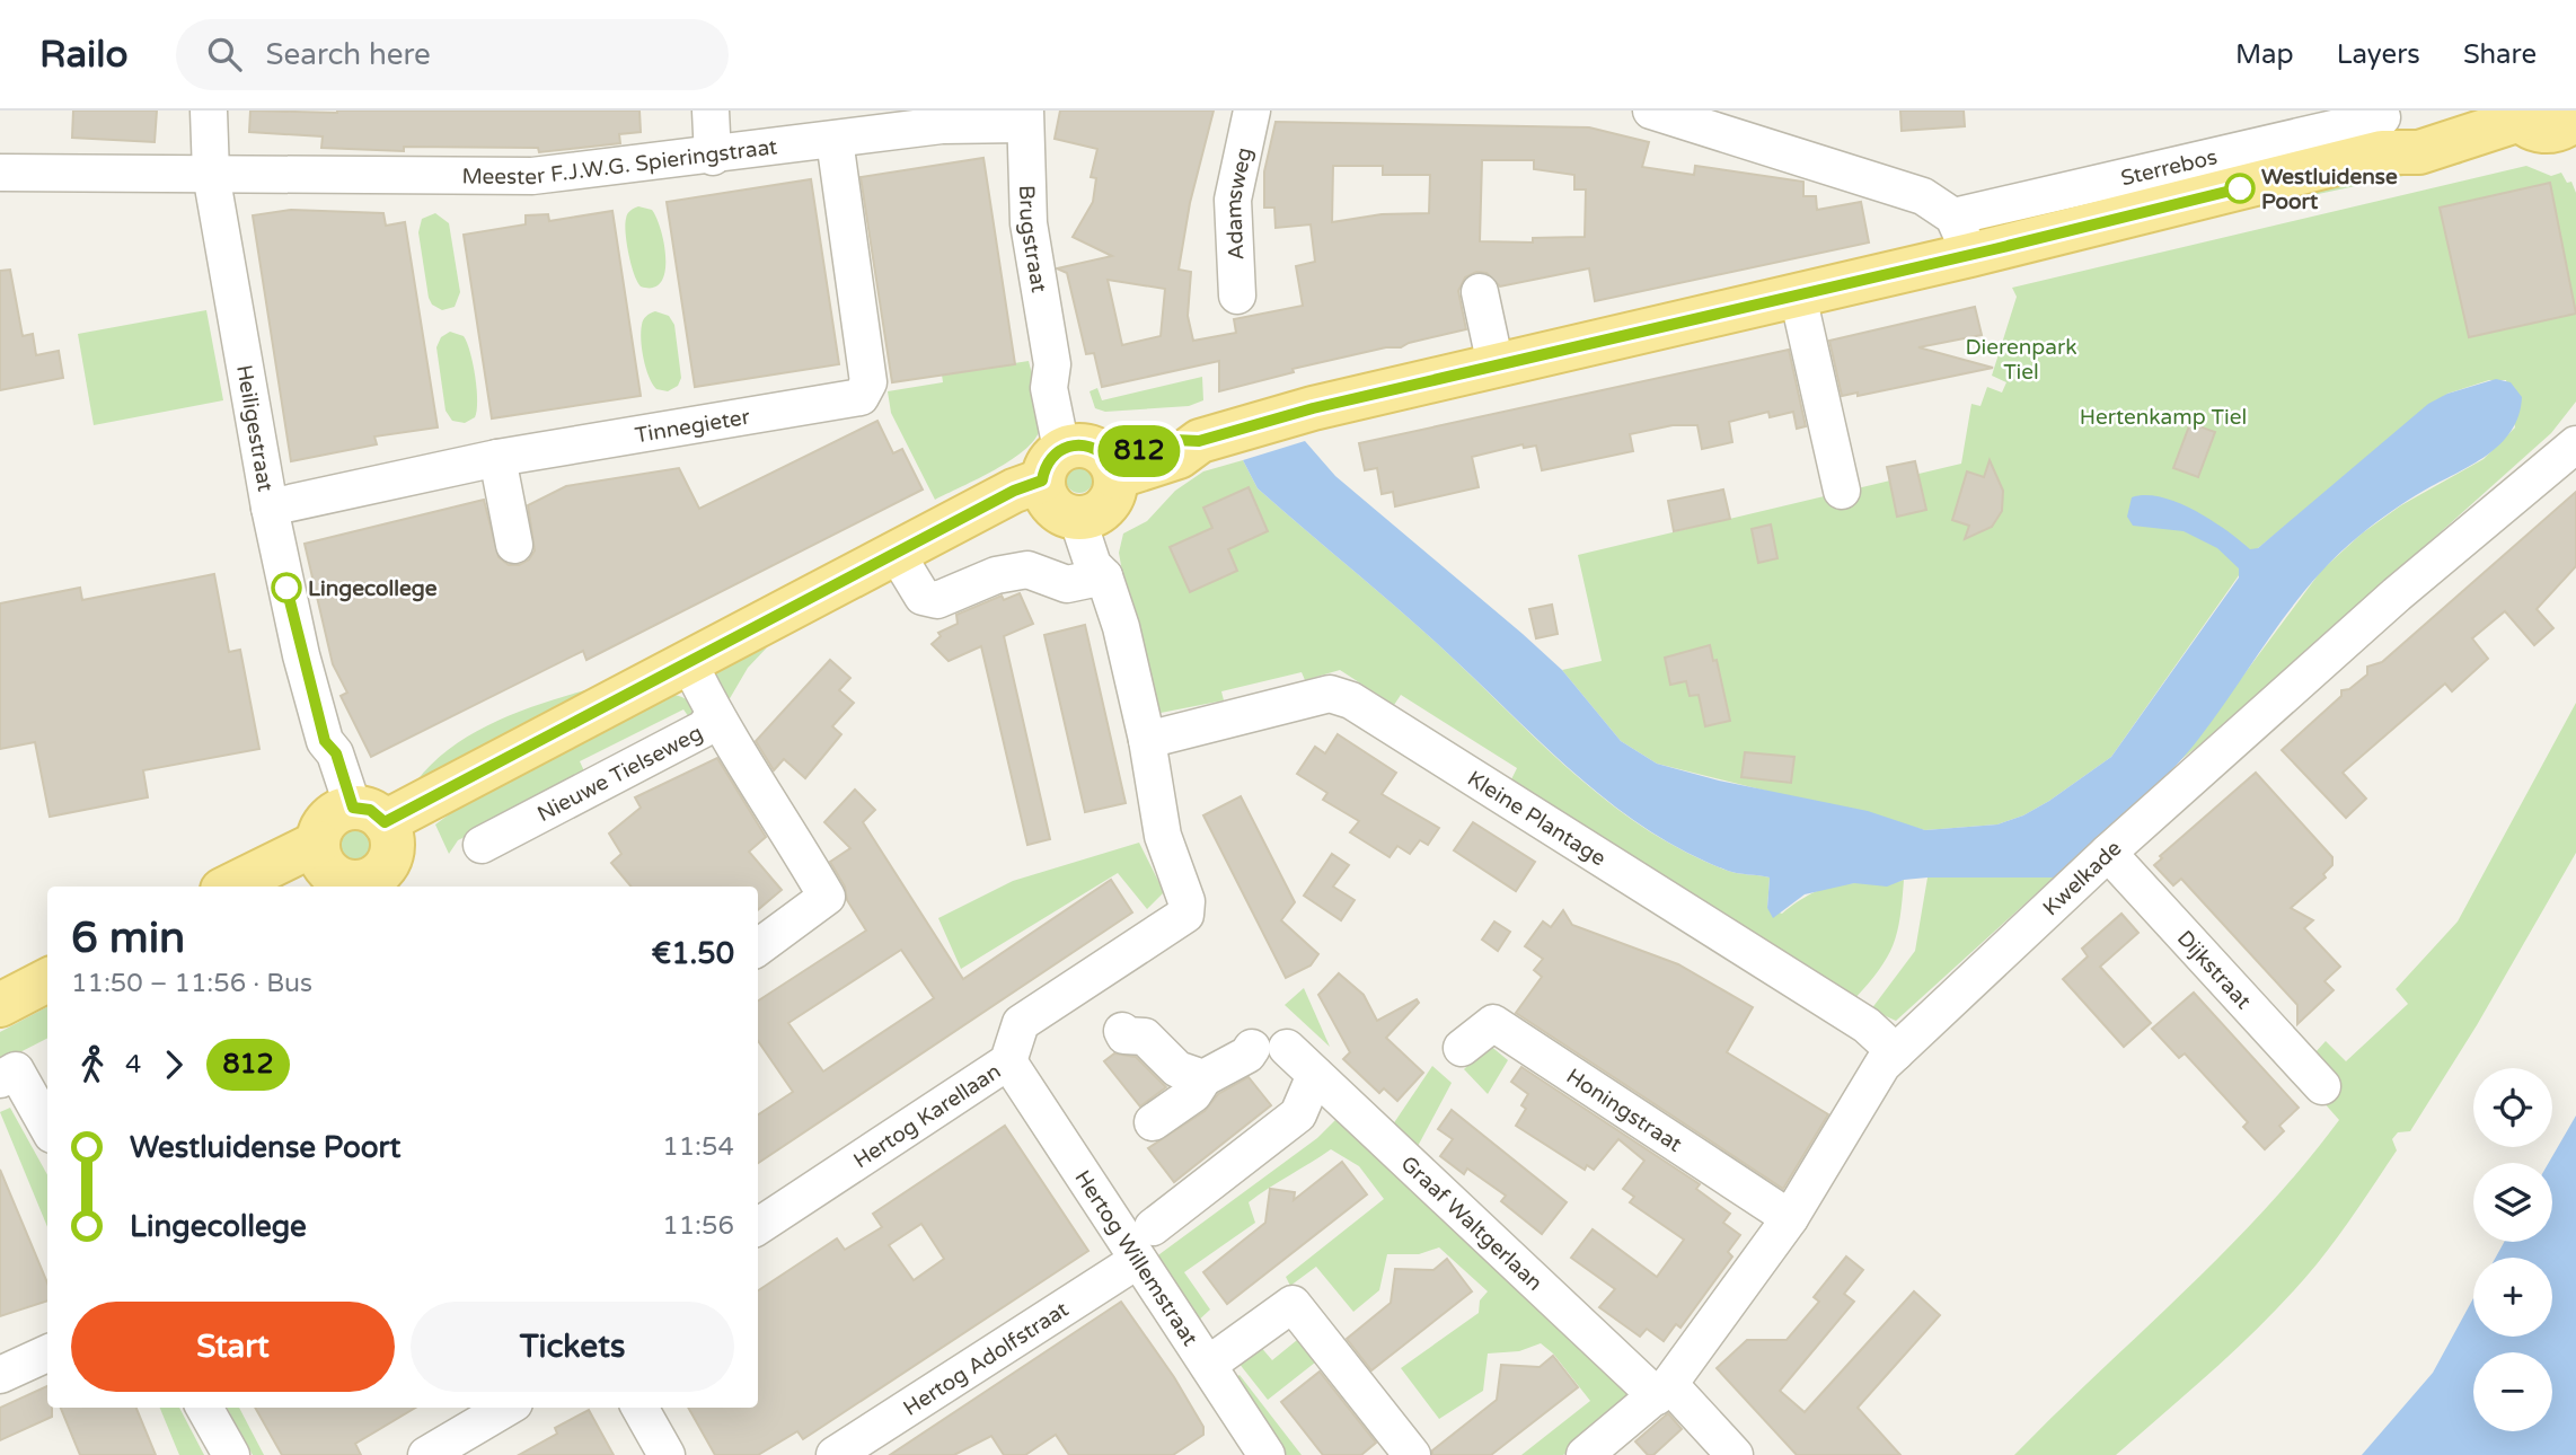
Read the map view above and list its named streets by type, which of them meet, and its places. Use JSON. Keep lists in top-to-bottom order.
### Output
{
  "streets": {
    "street": [
      "Meester F.J.W.G. Spieringstraat",
      "Adamsweg",
      "Brugstraat",
      "Tinnegieter",
      "Heiligestraat",
      "Nieuwe Tielseweg",
      "Kleine Plantage",
      "Kwelkade",
      "Dijkstraat",
      "Honingstraat",
      "Hertog Karellaan",
      "Graaf Waltgerlaan",
      "Hertog Willemstraat",
      "Hertog Adolfstraat"
    ]
  },
  "crossings": [
    ["Meester F.J.W.G. Spieringstraat", "Brugstraat"],
    ["Meester F.J.W.G. Spieringstraat", "Tinnegieter"],
    ["Meester F.J.W.G. Spieringstraat", "Heiligestraat"],
    ["Tinnegieter", "Heiligestraat"],
    ["Kleine Plantage", "Kwelkade"],
    ["Kleine Plantage", "Hertog Karellaan"],
    ["Kwelkade", "Dijkstraat"],
    ["Kwelkade", "Honingstraat"],
    ["Kwelkade", "Graaf Waltgerlaan"],
    ["Hertog Karellaan", "Hertog Willemstraat"],
    ["Hertog Willemstraat", "Hertog Adolfstraat"]
  ],
  "parks": ["Dierenpark Tiel", "Hertenkamp Tiel"],
  "places": ["Westluidense Poort", "Lingecollege"],
  "lines": ["bus line 812"],
  "page": {
    "header": "Railo",
    "search": "Search here",
    "nav": ["Map", "Layers", "Share"],
    "on_map": "812",
    "heading": ["6 min", "11:50 – 11:56 · Bus", "€1.50"],
    "legs": ["4", "812"],
    "map_buttons": ["+", "−"],
    "list": [
      {
        "name": "Westluidense Poort",
        "value": "11:54"
      },
      {
        "name": "Lingecollege",
        "value": "11:56"
      }
    ],
    "buttons": ["Start", "Tickets"]
  }
}
